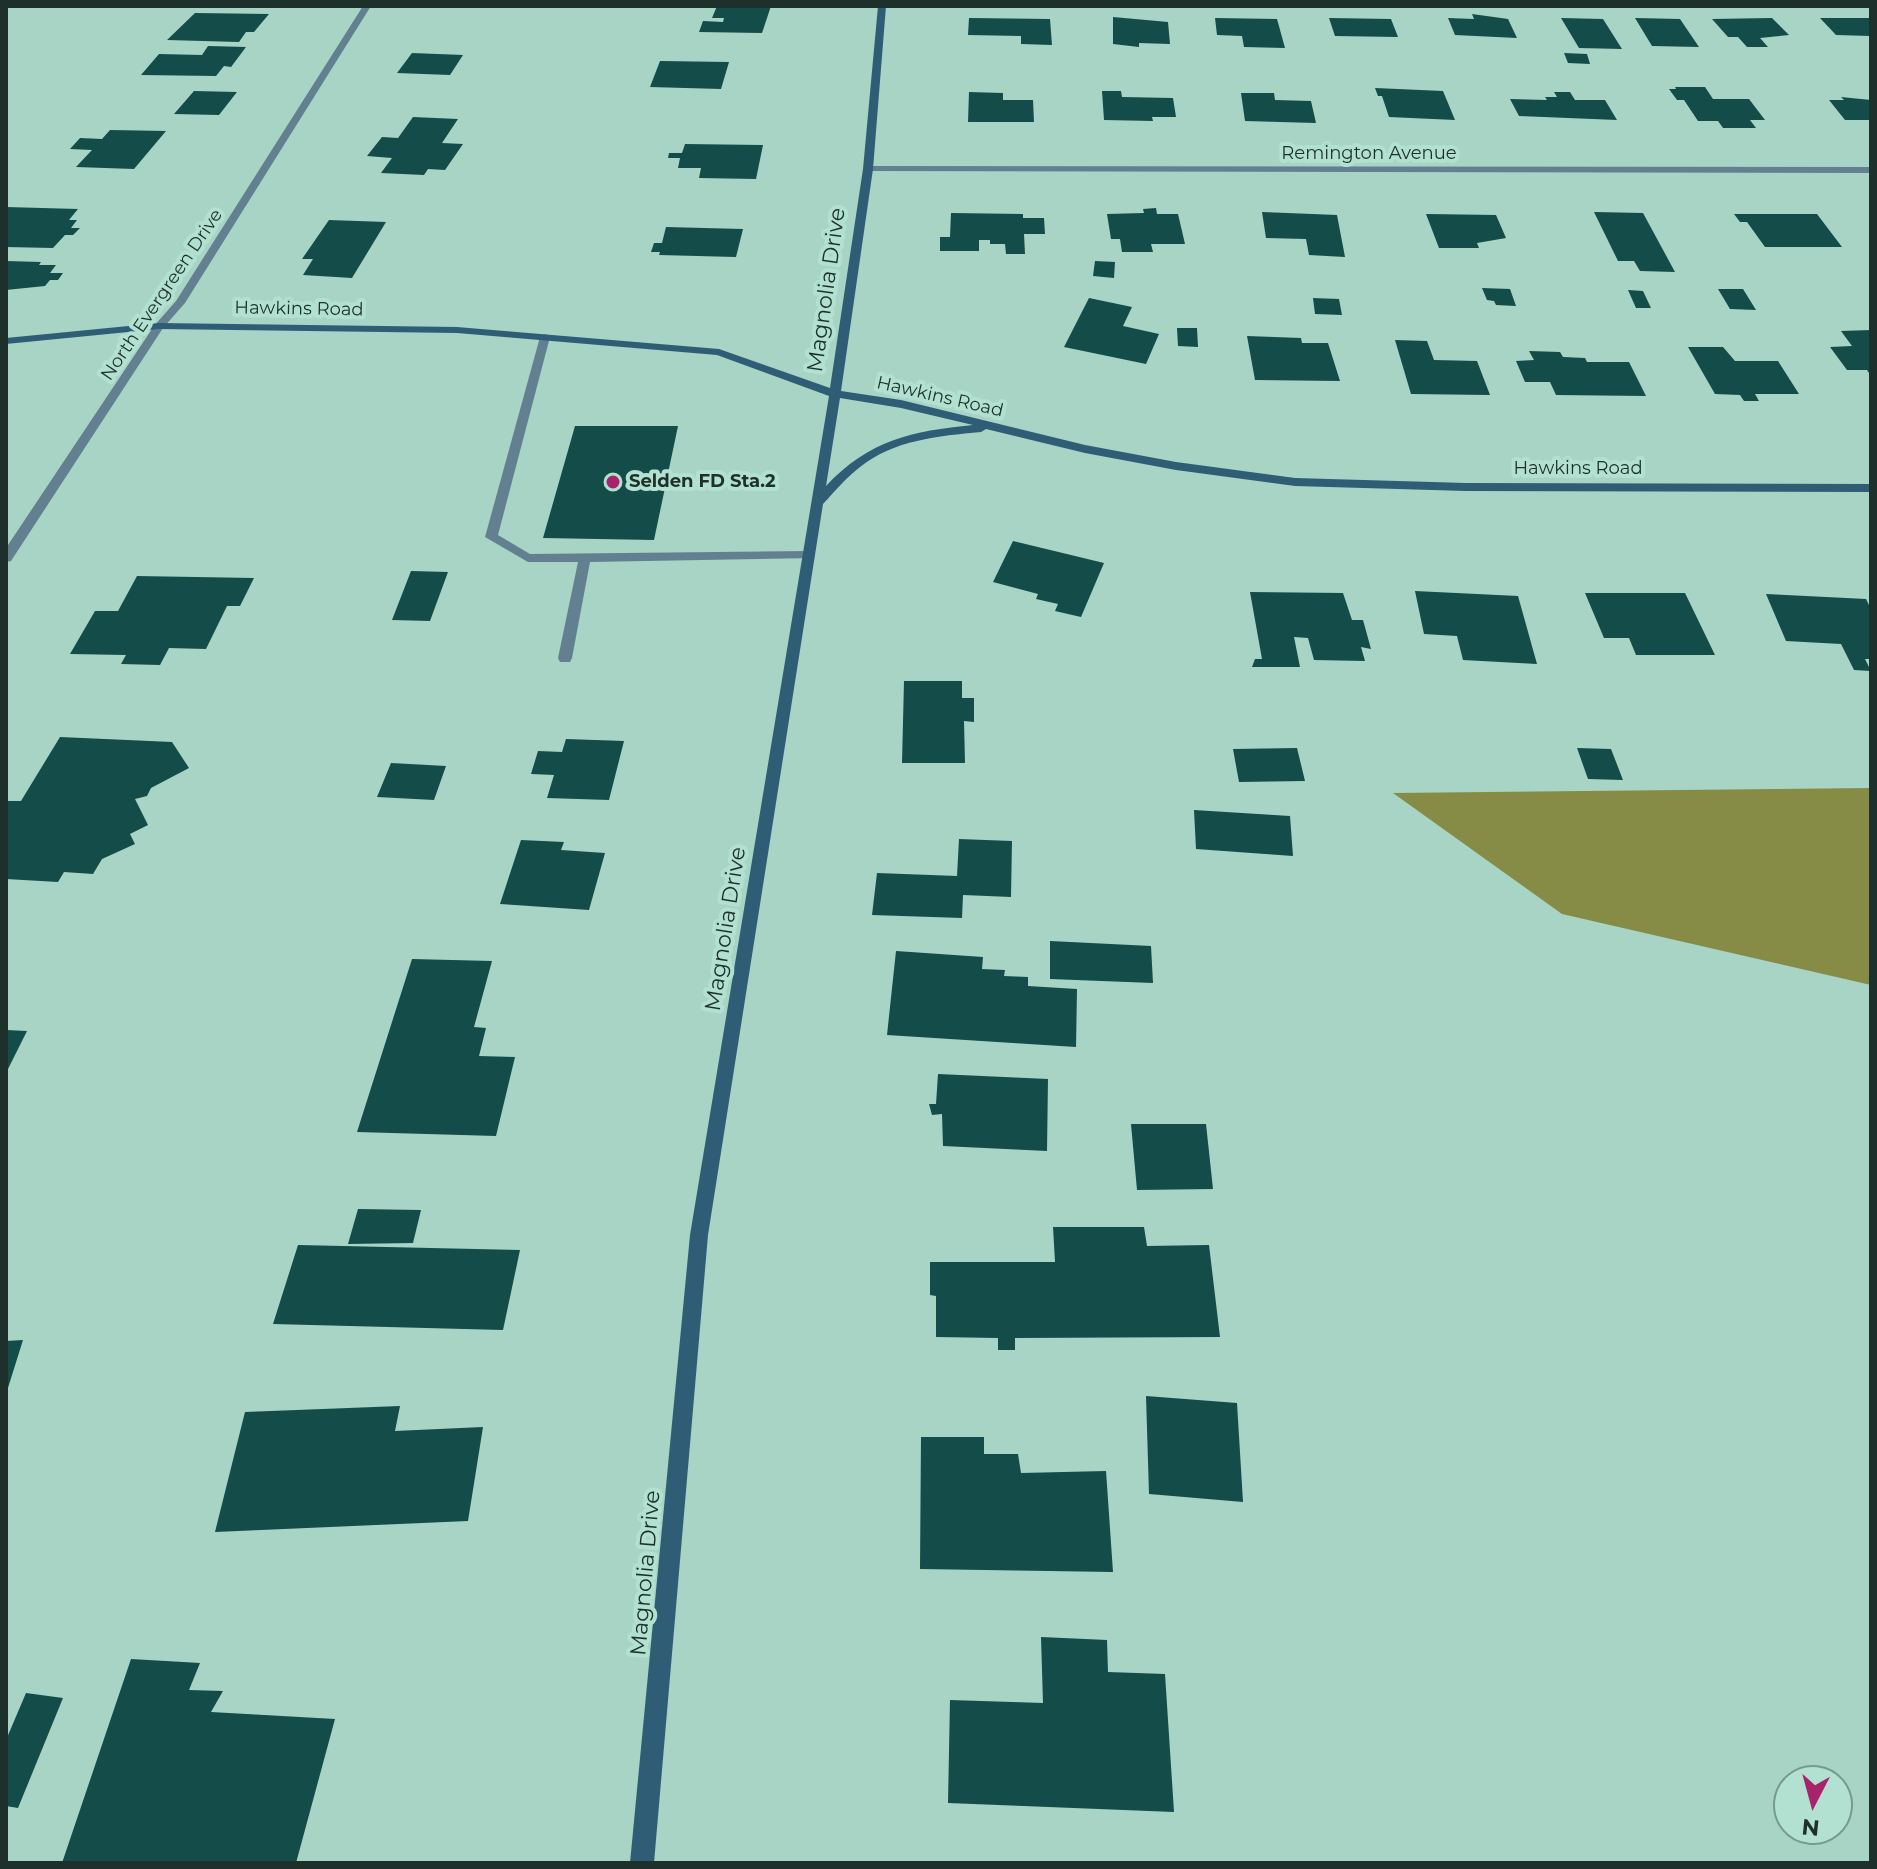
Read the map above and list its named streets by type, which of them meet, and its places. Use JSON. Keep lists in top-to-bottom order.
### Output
{
  "streets": {
    "street": [
      "Remington Avenue",
      "Magnolia Drive",
      "North Evergreen Drive",
      "Hawkins Road"
    ]
  },
  "crossings": [
    ["Remington Avenue", "Magnolia Drive"],
    ["Magnolia Drive", "Hawkins Road"],
    ["North Evergreen Drive", "Hawkins Road"]
  ],
  "places": ["Selden FD Sta.2"],
  "north": "bottom"
}
